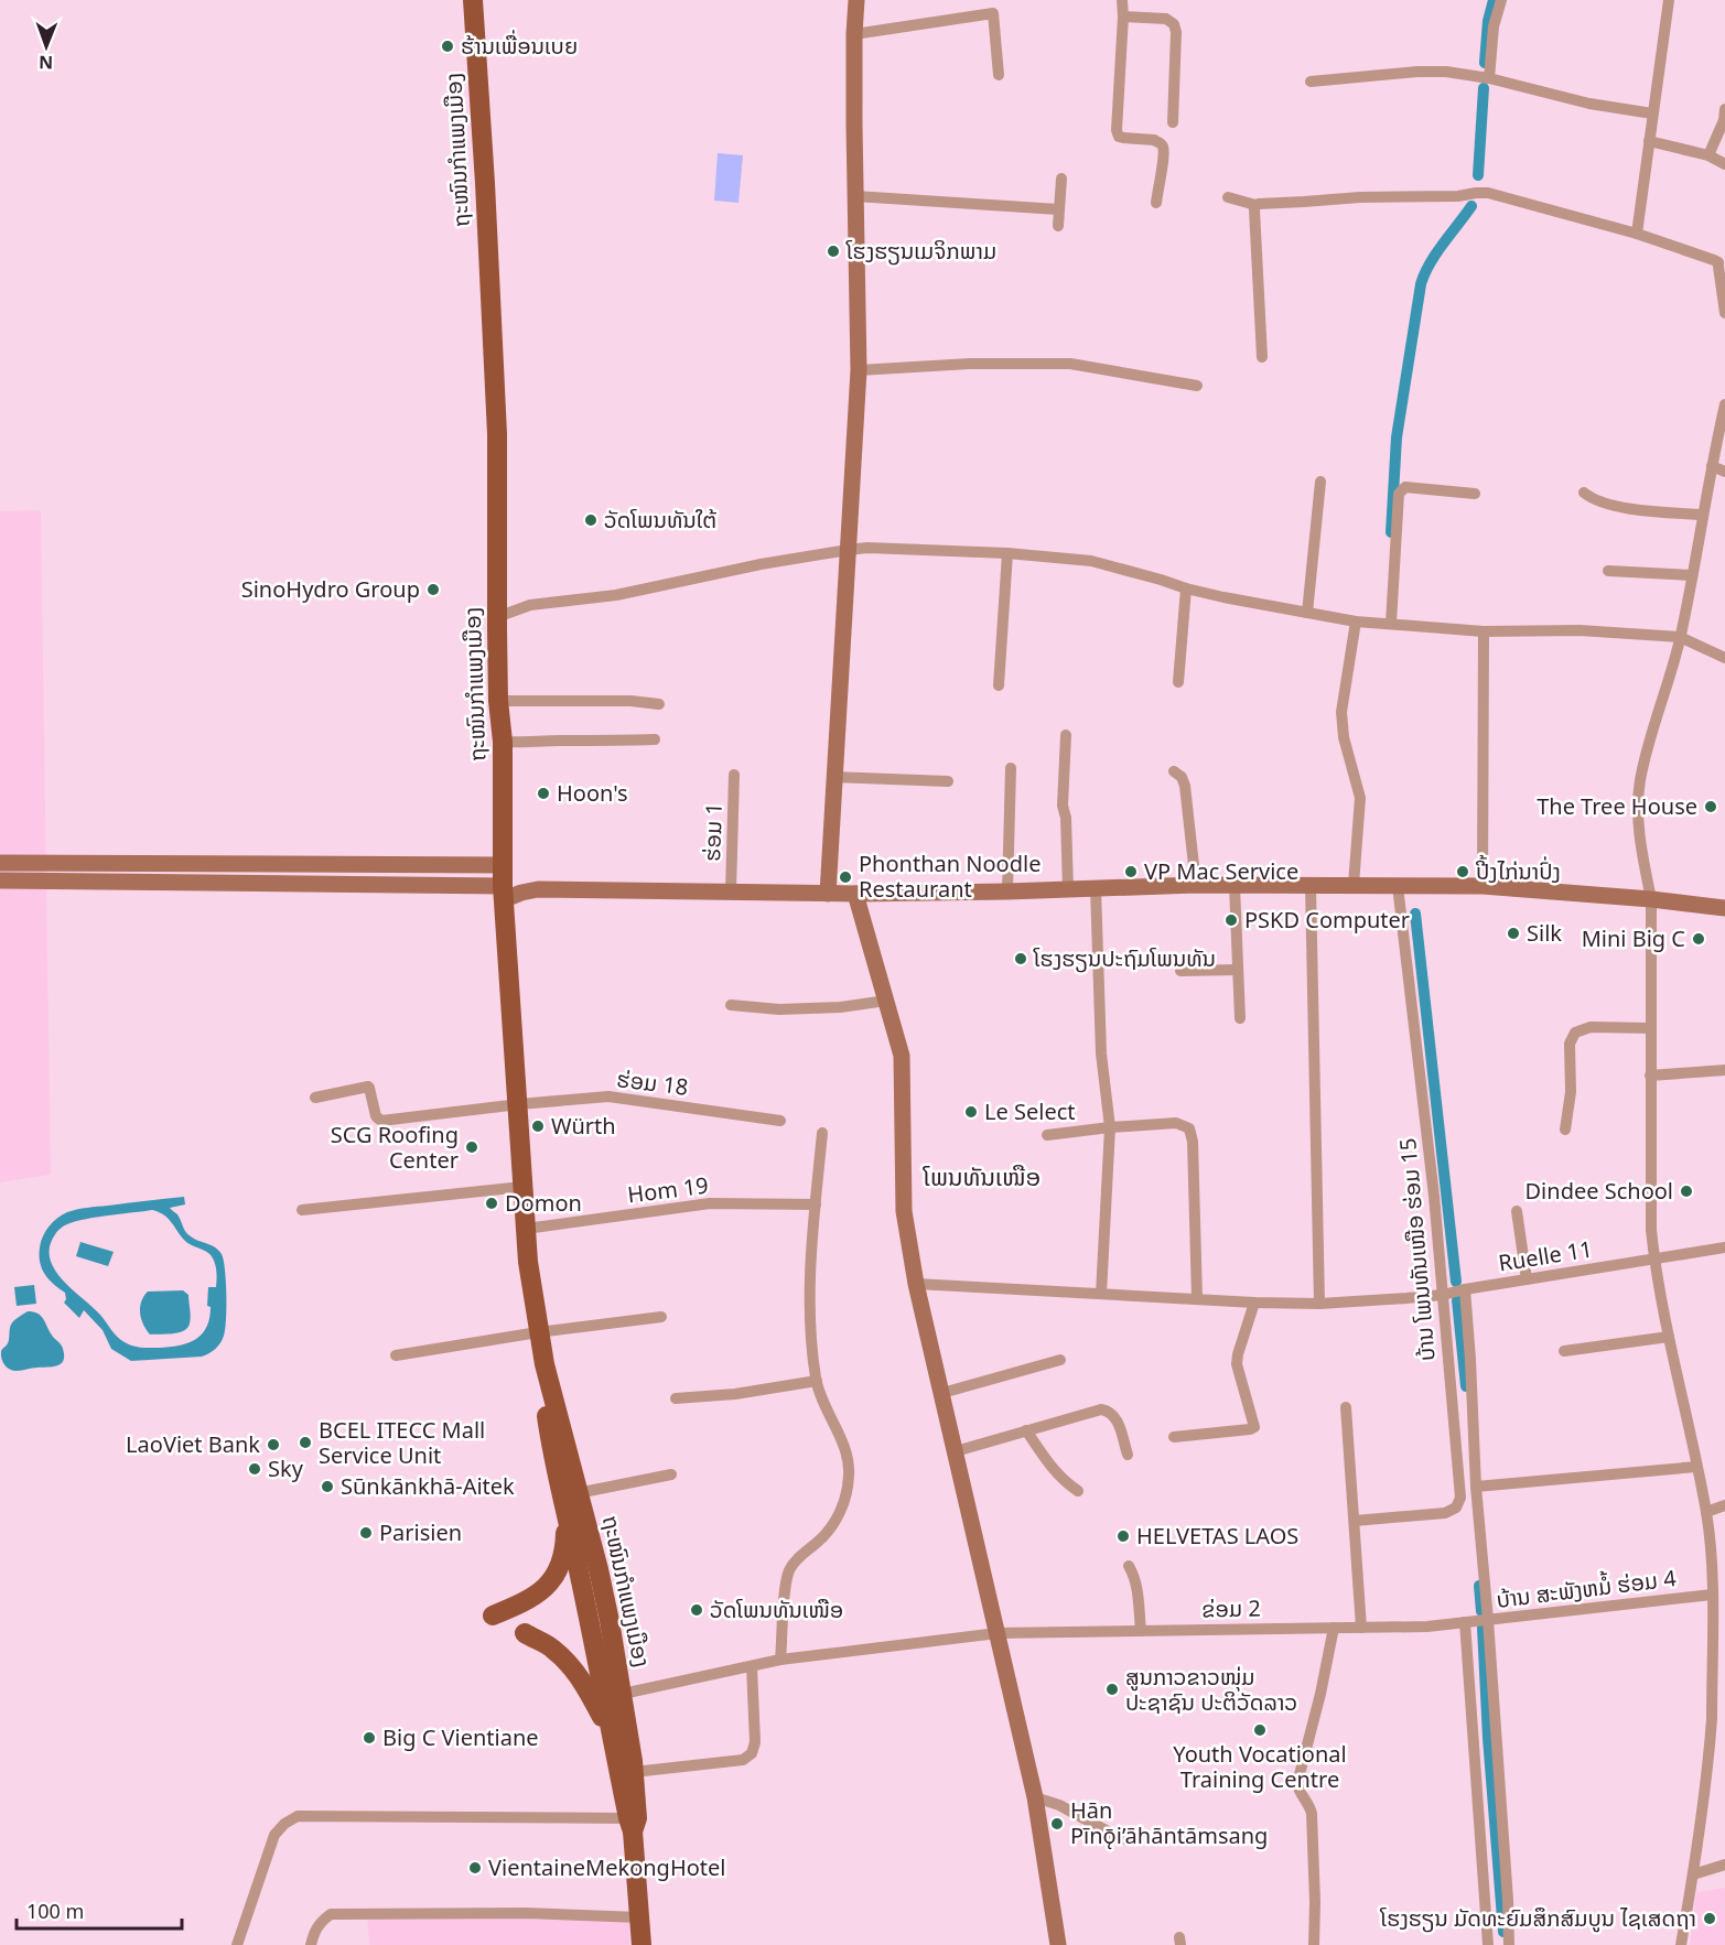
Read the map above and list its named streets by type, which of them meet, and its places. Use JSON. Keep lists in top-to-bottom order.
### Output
{
  "streets": {
    "main road": ["ຖະໜົນກຳແພງເມືອງ"],
    "street": [
      "ຮ່ອມ 1",
      "ຮ່ອມ 18",
      "Hom 19",
      "ບ້ານ ໂພນທັນເໜືອ ຮ່ອມ 15",
      "Ruelle 11",
      "ບ້ານ ສະພັງຫມໍ້ ຮ່ອມ 4",
      "ຂ່ອມ 2"
    ]
  },
  "crossings": [
    ["ຖະໜົນກຳແພງເມືອງ", "ຮ່ອມ 18"],
    ["ຖະໜົນກຳແພງເມືອງ", "Hom 19"],
    ["ຖະໜົນກຳແພງເມືອງ", "ຂ່ອມ 2"],
    ["ບ້ານ ໂພນທັນເໜືອ ຮ່ອມ 15", "Ruelle 11"],
    ["ບ້ານ ສະພັງຫມໍ້ ຮ່ອມ 4", "ຂ່ອມ 2"]
  ],
  "districts": ["ໂພນທັນເໜືອ"],
  "places": [
    "ຮ້ານເພື່ອນເບຍ",
    "ໂຮງຮຽນເມຈິກພາມ",
    "ວັດໂພນທັນໃຕ້",
    "SinoHydro Group",
    "Hoon's",
    "The Tree House",
    "VP Mac Service",
    "ປີ້ງໄກ່ນາປົ່ງ",
    "Phonthan Noodle Restaurant",
    "PSKD Computer",
    "Silk",
    "Mini Big C",
    "ໂຮງຮຽນປະຖົມໂພນທັນ",
    "Le Select",
    "Würth",
    "SCG Roofing Center",
    "Dindee School",
    "Domon",
    "BCEL ITECC Mall Service Unit",
    "LaoViet Bank",
    "Sky",
    "Sūnkānkhā-Aitek",
    "Parisien",
    "HELVETAS LAOS",
    "ວັດໂພນທັນເໜືອ",
    "ສູນກາວຂາວໜຸ່ມ ປະຊາຊົນ ປະຕິວັດລາວ",
    "Youth Vocational Training Centre",
    "Big C Vientiane",
    "Hān Pīnǭi’āhāntāmsang",
    "VientaineMekongHotel",
    "ໂຮງຮຽນ ມັດທະຍົມສຶກສົມບູນ ໄຊເສດຖາ"
  ],
  "scale_bar": "100 m",
  "north": "bottom"
}
